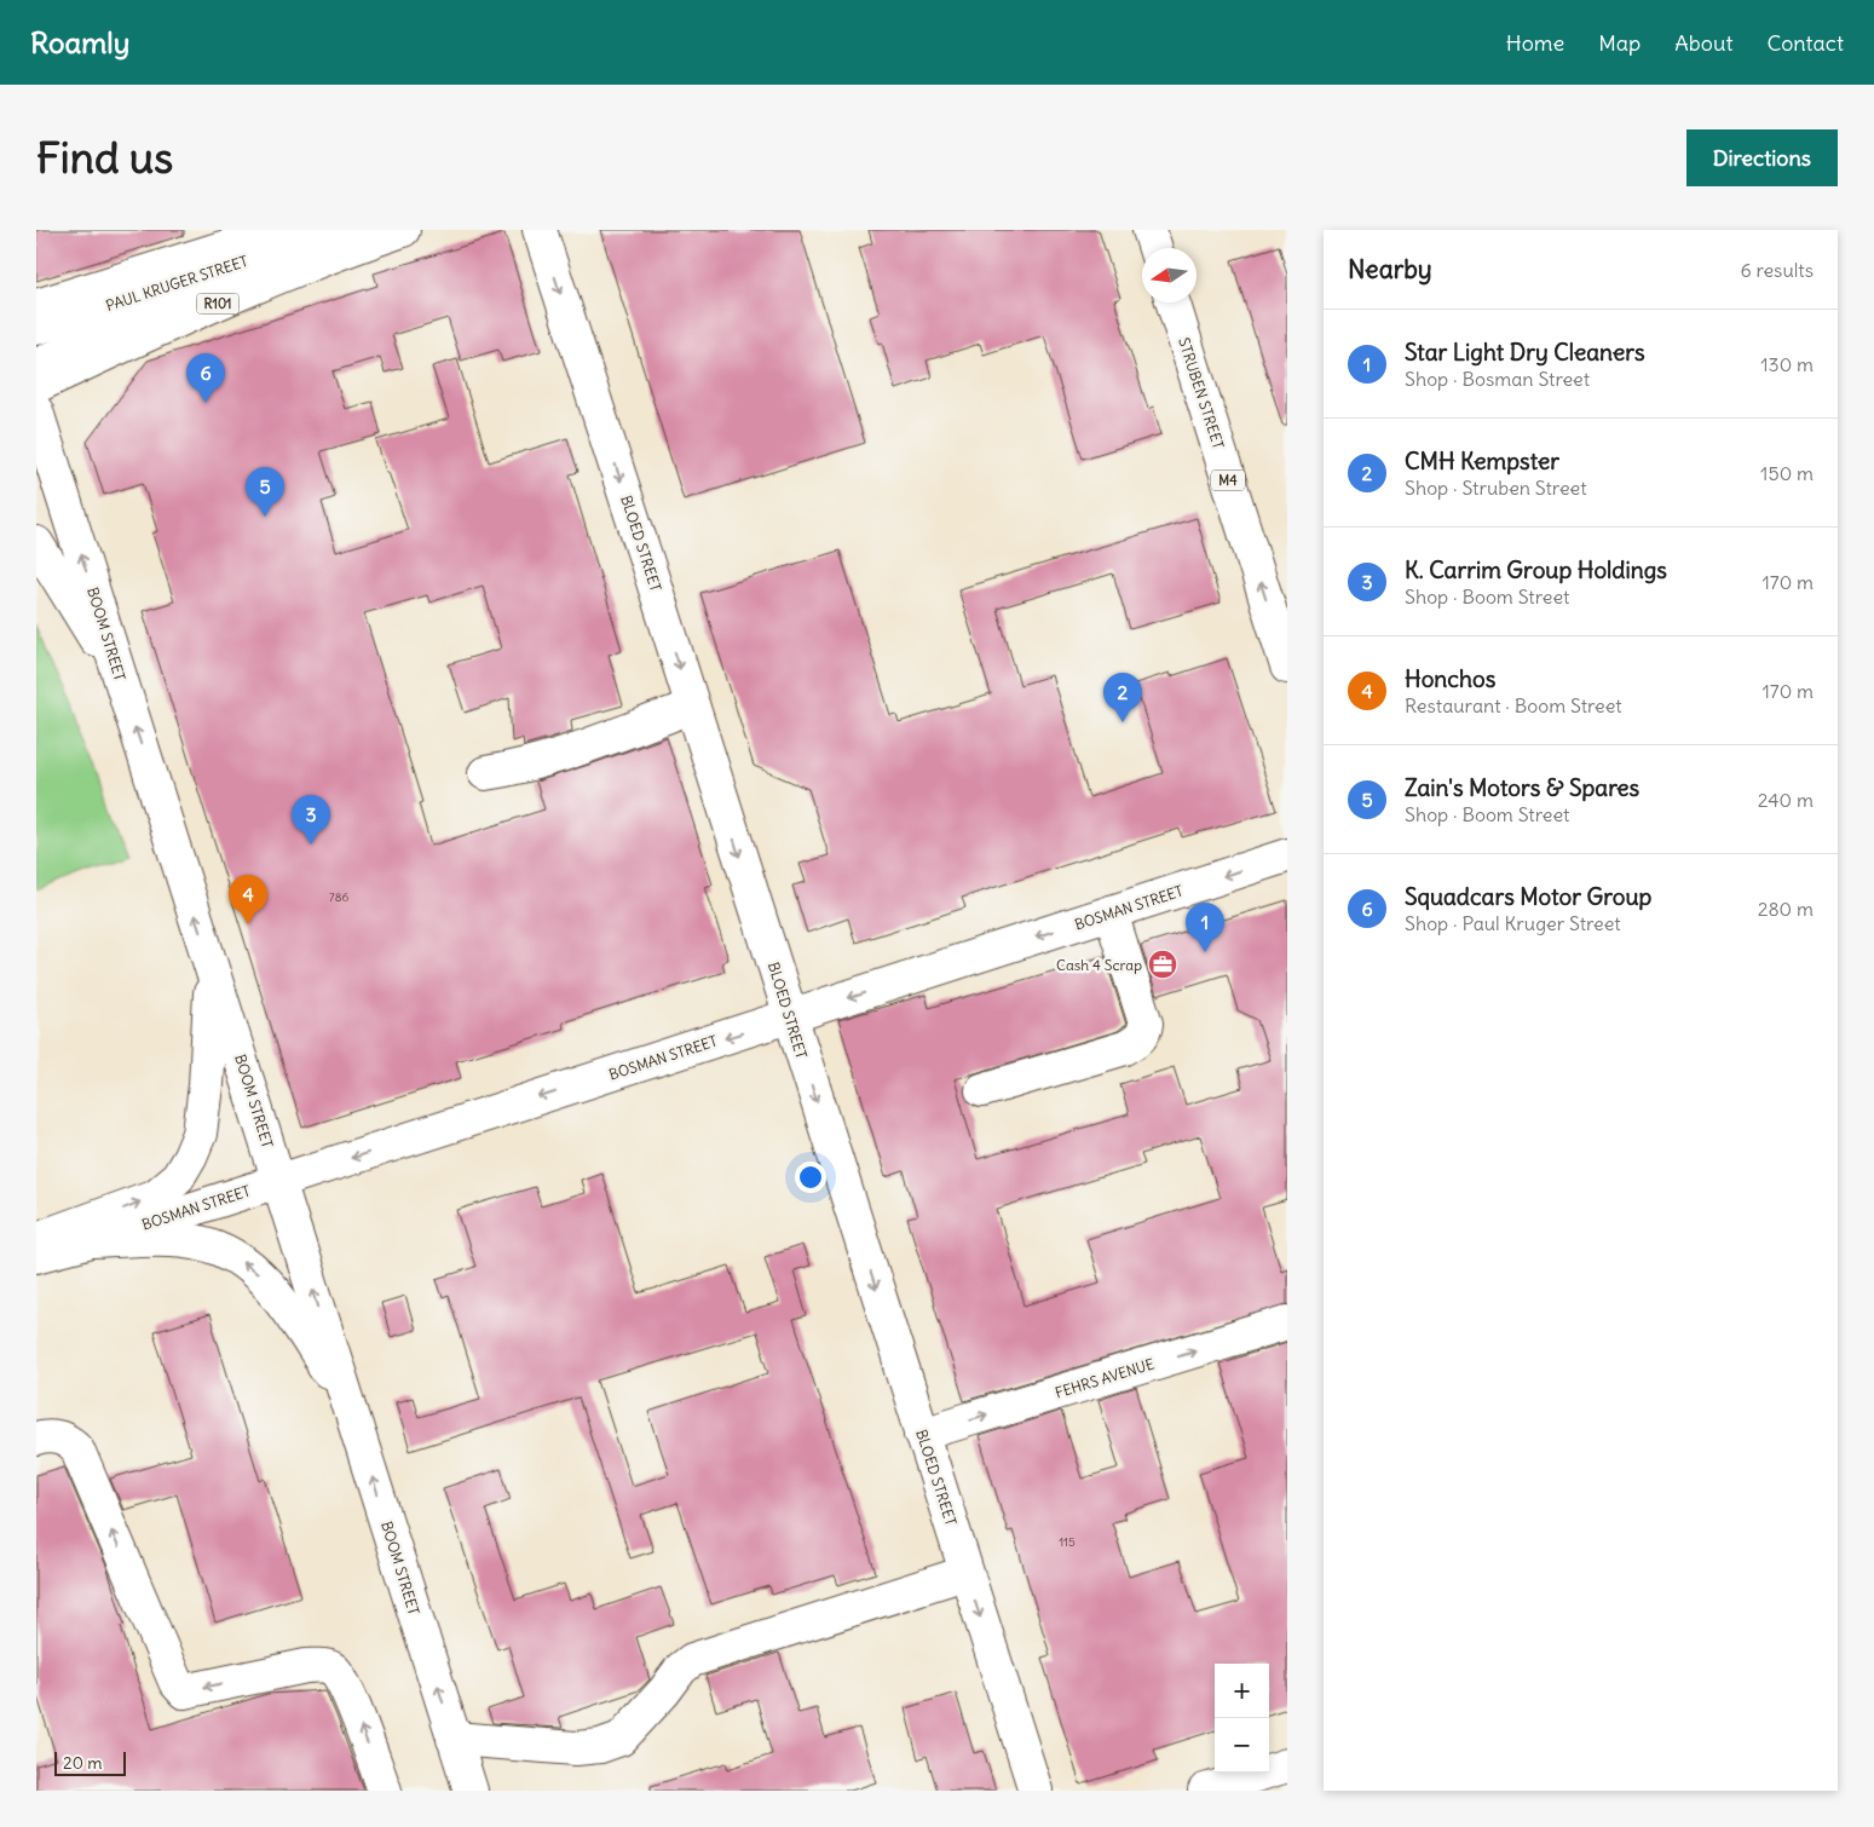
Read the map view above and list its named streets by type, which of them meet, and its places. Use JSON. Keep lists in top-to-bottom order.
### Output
{
  "streets": {
    "main road": [
      "PAUL KRUGER STREET",
      "R101",
      "STRUBEN STREET",
      "M4",
      "BLOED STREET",
      "BOOM STREET",
      "BOSMAN STREET",
      "FEHRS AVENUE"
    ]
  },
  "crossings": [
    ["BLOED STREET", "BOSMAN STREET"],
    ["BLOED STREET", "FEHRS AVENUE"],
    ["BOOM STREET", "BOSMAN STREET"]
  ],
  "one_way": [
    "STRUBEN STREET",
    "BLOED STREET",
    "BOOM STREET",
    "BOSMAN STREET",
    "FEHRS AVENUE"
  ],
  "places": {
    "office": ["Cash 4 Scrap"]
  },
  "house_numbers": ["786", "115"],
  "scale_bar": "20 m",
  "north": "left",
  "page": {
    "header": "Roamly",
    "nav": [
      "Home",
      "Map",
      "About",
      "Contact"
    ],
    "buttons": "Directions",
    "title": "Find us",
    "heading": ["Nearby", "6 results"],
    "list": [
      {
        "mark": "1",
        "name": "Star Light Dry Cleaners",
        "note": "Shop · Bosman Street",
        "value": "130 m"
      },
      {
        "mark": "2",
        "name": "CMH Kempster",
        "note": "Shop · Struben Street",
        "value": "150 m"
      },
      {
        "mark": "3",
        "name": "K. Carrim Group Holdings",
        "note": "Shop · Boom Street",
        "value": "170 m"
      },
      {
        "mark": "4",
        "name": "Honchos",
        "note": "Restaurant · Boom Street",
        "value": "170 m"
      },
      {
        "mark": "5",
        "name": "Zain's Motors & Spares",
        "note": "Shop · Boom Street",
        "value": "240 m"
      },
      {
        "mark": "6",
        "name": "Squadcars Motor Group",
        "note": "Shop · Paul Kruger Street",
        "value": "280 m"
      }
    ],
    "pins": [
      "6",
      "5",
      "2",
      "3",
      "4",
      "1"
    ],
    "map_buttons": ["+", "−"],
    "scale": "20 m"
  }
}
